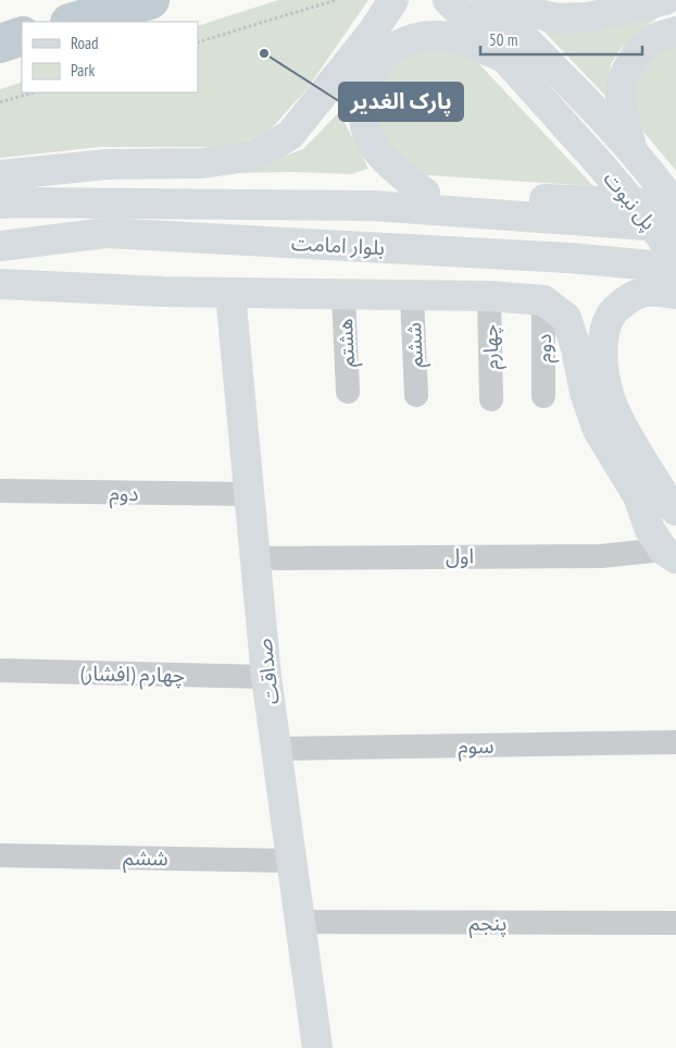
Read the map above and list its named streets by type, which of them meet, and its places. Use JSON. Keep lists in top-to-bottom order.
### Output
{
  "streets": {
    "main road": ["پل نبوت", "بلوار امامت", "صداقت"],
    "street": [
      "هشتم",
      "ششم",
      "چهارم",
      "دوم",
      "اول",
      "چهارم (افشار)",
      "سوم",
      "پنجم"
    ]
  },
  "crossings": [
    ["پل نبوت", "بلوار امامت"],
    ["ششم", "صداقت"],
    ["دوم", "صداقت"],
    ["اول", "صداقت"],
    ["صداقت", "چهارم (افشار)"],
    ["صداقت", "سوم"],
    ["صداقت", "پنجم"]
  ],
  "places": ["پارک الغدیر"],
  "legend": ["Road", "Park"],
  "scale_bar": "50 m"
}
